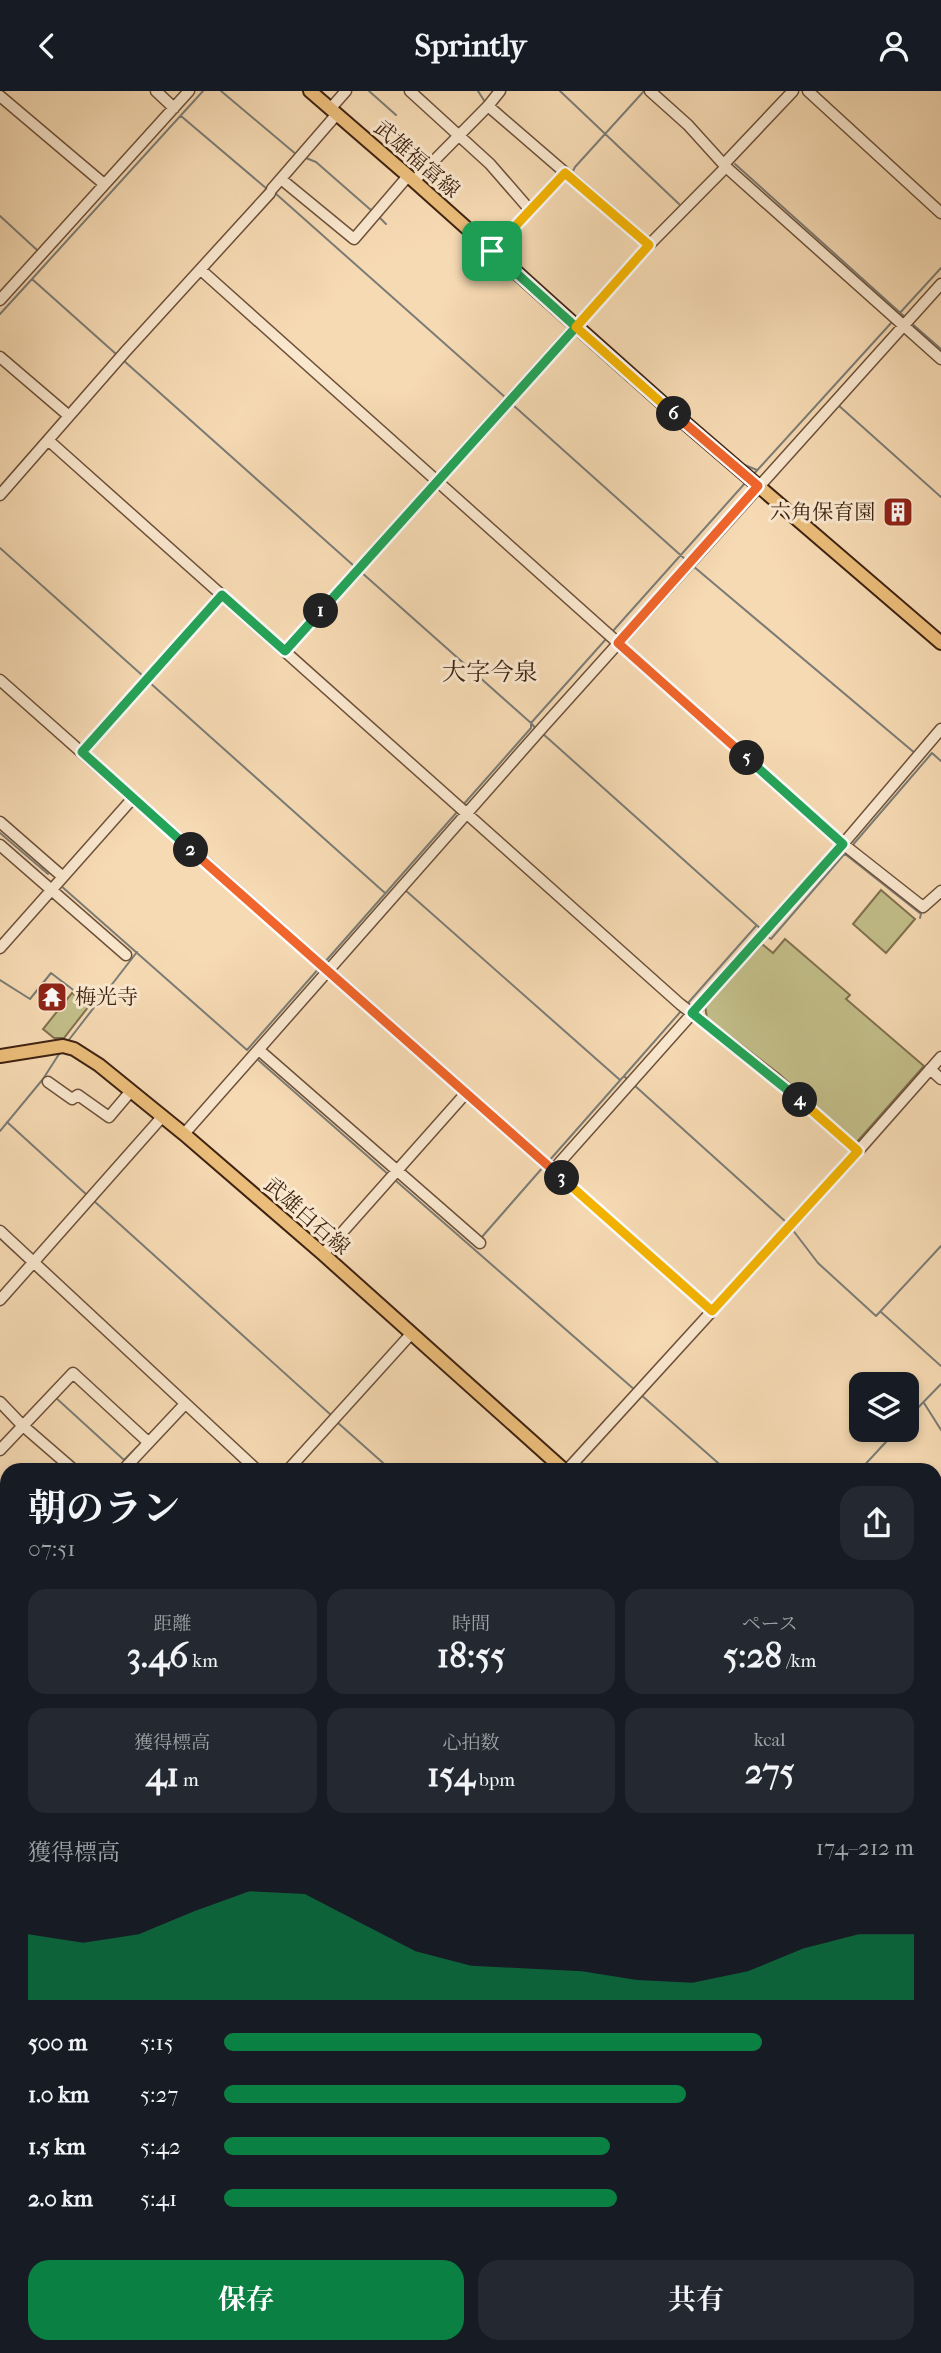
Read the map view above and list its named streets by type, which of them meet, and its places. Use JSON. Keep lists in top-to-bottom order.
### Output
{
  "streets": {
    "main road": ["武雄福富線", "武雄白石線"]
  },
  "districts": ["大字今泉"],
  "places": {
    "building": ["六角保育園"],
    "temple": ["梅光寺"]
  },
  "page": {
    "header": "Sprintly",
    "pins": [
      "6",
      "1",
      "5",
      "2",
      "4",
      "3"
    ],
    "heading": ["朝のラン", "07:51"],
    "stats": [
      ["距離", "3.46 km"],
      ["時間", "18:55"],
      ["ペース", "5:28 /km"],
      ["獲得標高", "41 m"],
      ["心拍数", "154 bpm"],
      ["kcal", "275"]
    ],
    "chart": ["獲得標高", "174–212 m"],
    "list": [
      {
        "name": "500 m",
        "note": "5:15"
      },
      {
        "name": "1.0 km",
        "note": "5:27"
      },
      {
        "name": "1.5 km",
        "note": "5:42"
      },
      {
        "name": "2.0 km",
        "note": "5:41"
      }
    ],
    "buttons": ["保存", "共有"]
  }
}
